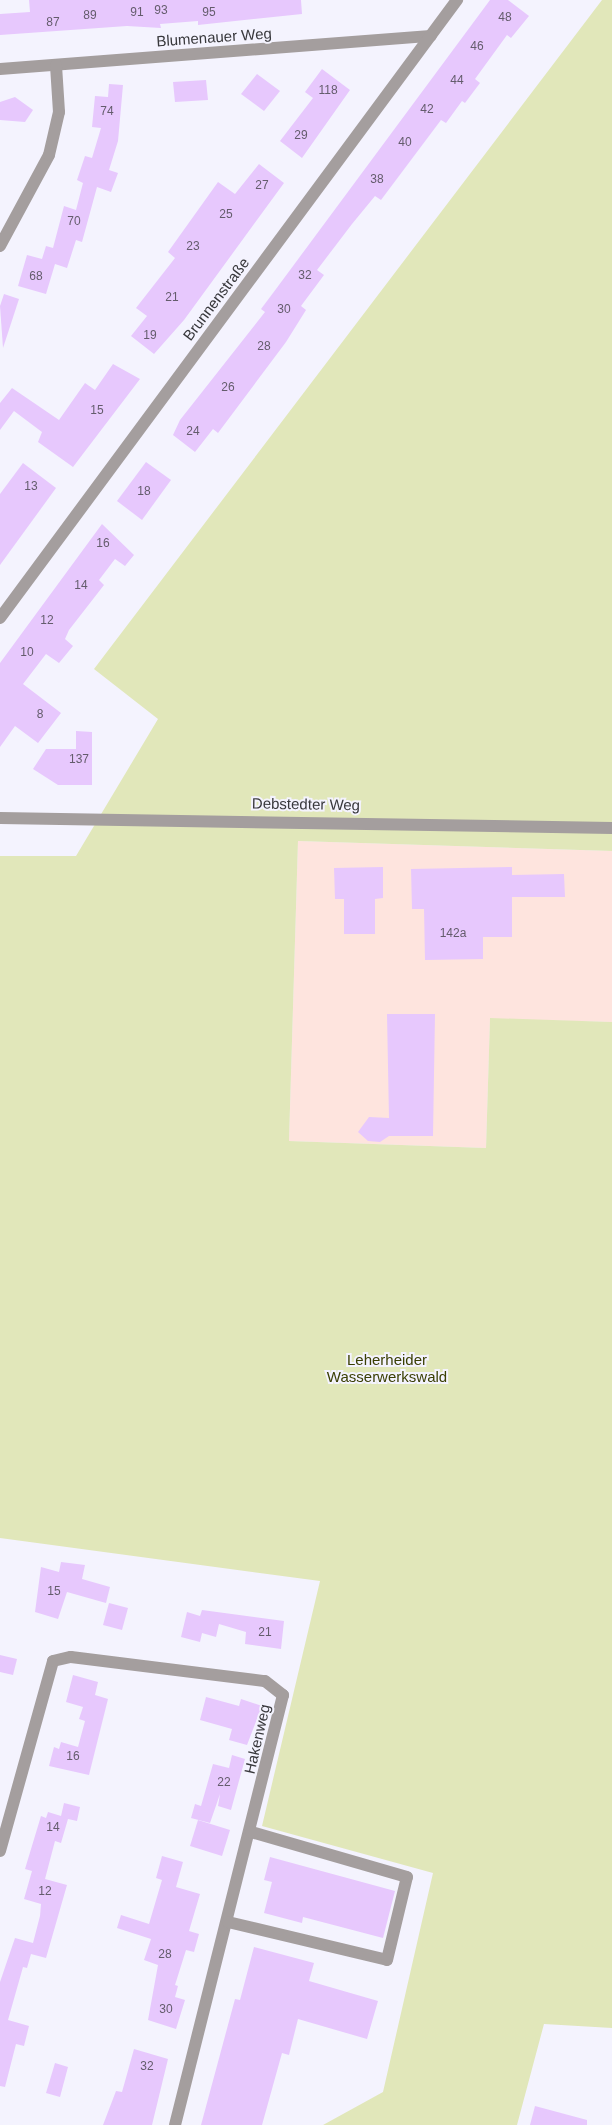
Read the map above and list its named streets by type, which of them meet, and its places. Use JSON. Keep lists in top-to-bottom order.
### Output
{
  "streets": {
    "street": [
      "Blumenauer Weg",
      "Brunnenstraße",
      "Debstedter Weg",
      "Hakenweg"
    ]
  },
  "crossings": [
    ["Blumenauer Weg", "Brunnenstraße"]
  ],
  "parks": ["Leherheider Wasserwerkswald"],
  "house_numbers": [
    "93",
    "91",
    "95",
    "89",
    "48",
    "87",
    "46",
    "44",
    "118",
    "42",
    "74",
    "29",
    "40",
    "38",
    "27",
    "25",
    "70",
    "23",
    "32",
    "68",
    "21",
    "30",
    "19",
    "28",
    "26",
    "15",
    "24",
    "13",
    "18",
    "16",
    "14",
    "12",
    "10",
    "8",
    "137",
    "142a",
    "15",
    "21",
    "16",
    "22",
    "14",
    "12",
    "28",
    "30",
    "32"
  ]
}
